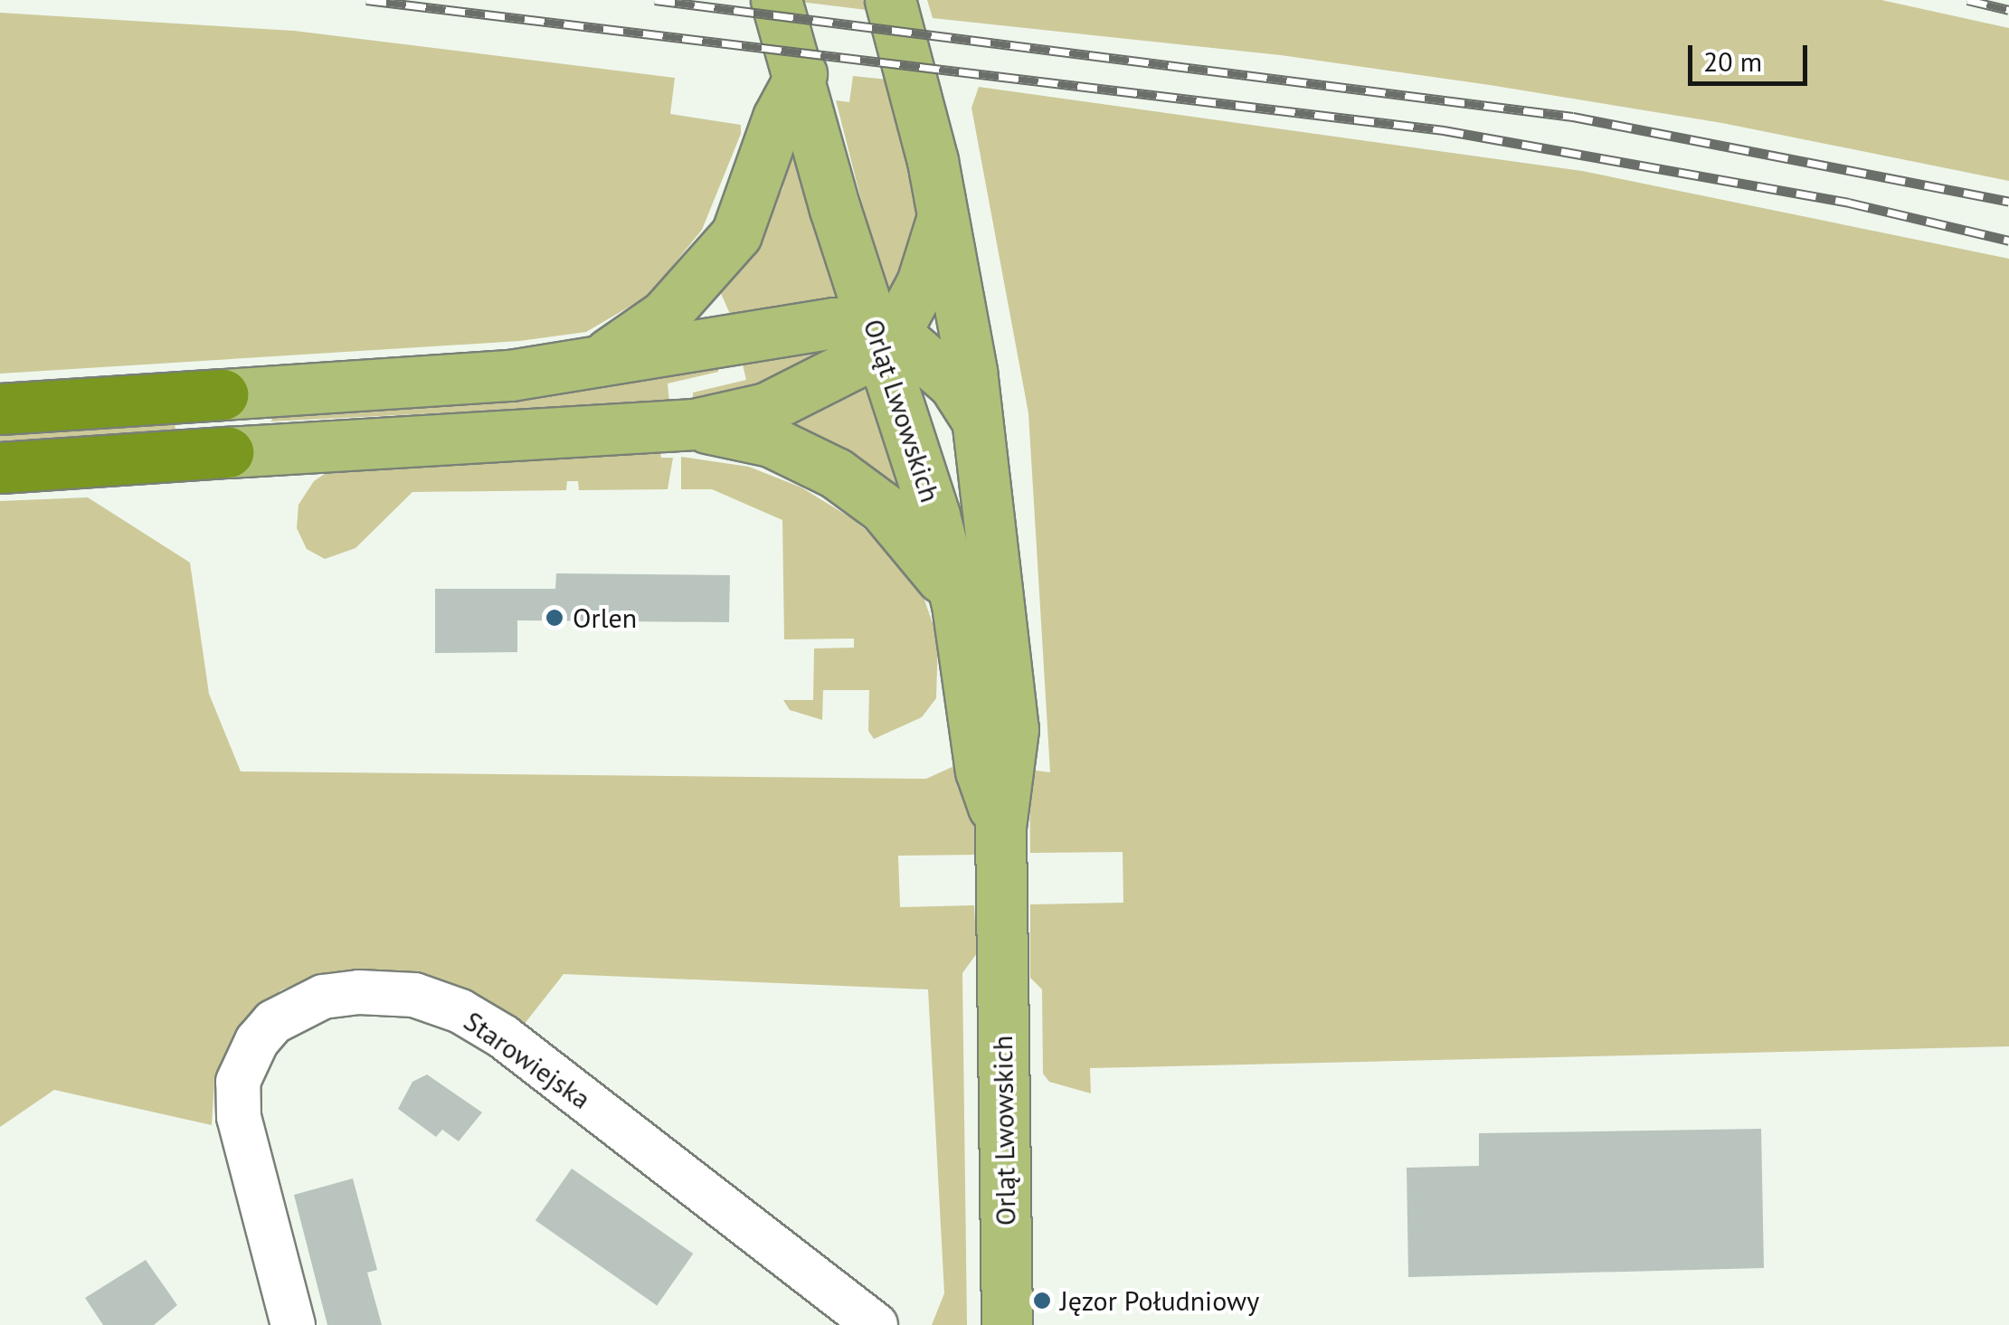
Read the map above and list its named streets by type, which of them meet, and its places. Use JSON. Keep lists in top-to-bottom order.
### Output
{
  "streets": {
    "main road": ["Orląt Lwowskich"],
    "street": ["Starowiejska"]
  },
  "places": ["Orlen", "Jęzor Południowy"],
  "scale_bar": "20 m"
}
